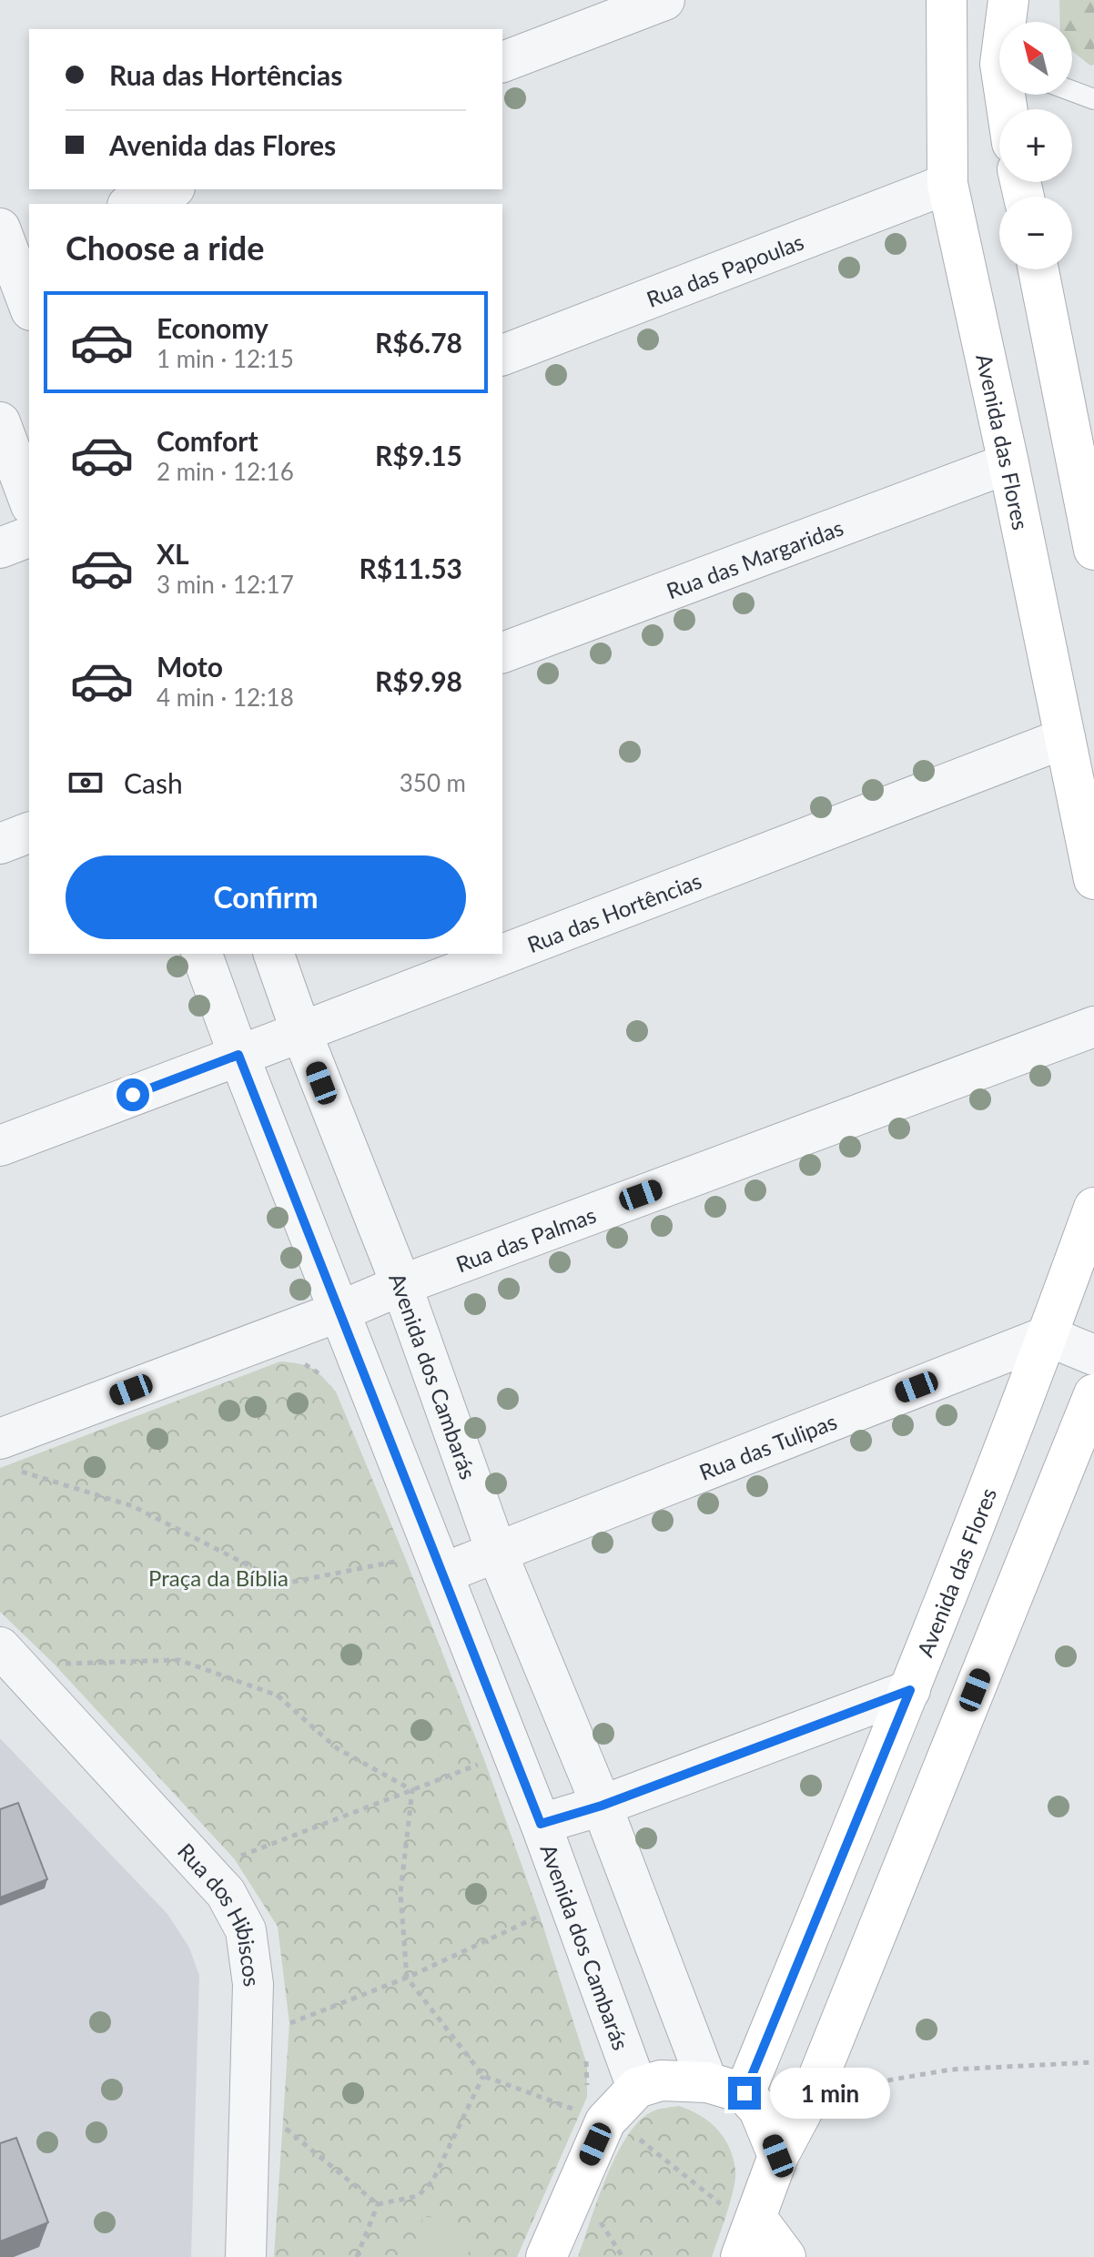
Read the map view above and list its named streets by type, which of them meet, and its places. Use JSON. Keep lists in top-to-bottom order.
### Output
{
  "streets": {
    "main road": ["Avenida das Flores"],
    "street": [
      "Rua das Papoulas",
      "Rua das Margaridas",
      "Rua das Hortências",
      "Rua das Palmas",
      "Avenida dos Cambarás",
      "Rua das Tulipas",
      "Rua dos Hibiscos"
    ]
  },
  "crossings": [
    ["Rua das Papoulas", "Avenida das Flores"],
    ["Avenida das Flores", "Rua das Margaridas"],
    ["Avenida das Flores", "Rua das Hortências"],
    ["Avenida das Flores", "Rua das Tulipas"],
    ["Rua das Hortências", "Avenida dos Cambarás"],
    ["Rua das Palmas", "Avenida dos Cambarás"],
    ["Avenida dos Cambarás", "Rua das Tulipas"]
  ],
  "parks": ["Praça da Bíblia"],
  "north": "top left",
  "page": {
    "map_buttons": ["+", "−"],
    "banner": ["Rua das Hortências", "Avenida das Flores"],
    "heading": "Choose a ride",
    "list": [
      {
        "name": "Economy",
        "note": "1 min · 12:15",
        "value": "R$6.78"
      },
      {
        "name": "Comfort",
        "note": "2 min · 12:16",
        "value": "R$9.15"
      },
      {
        "name": "XL",
        "note": "3 min · 12:17",
        "value": "R$11.53"
      },
      {
        "name": "Moto",
        "note": "4 min · 12:18",
        "value": "R$9.98"
      }
    ],
    "pay": ["Cash", "350 m"],
    "buttons": "Confirm",
    "bubble": "1 min"
  }
}
